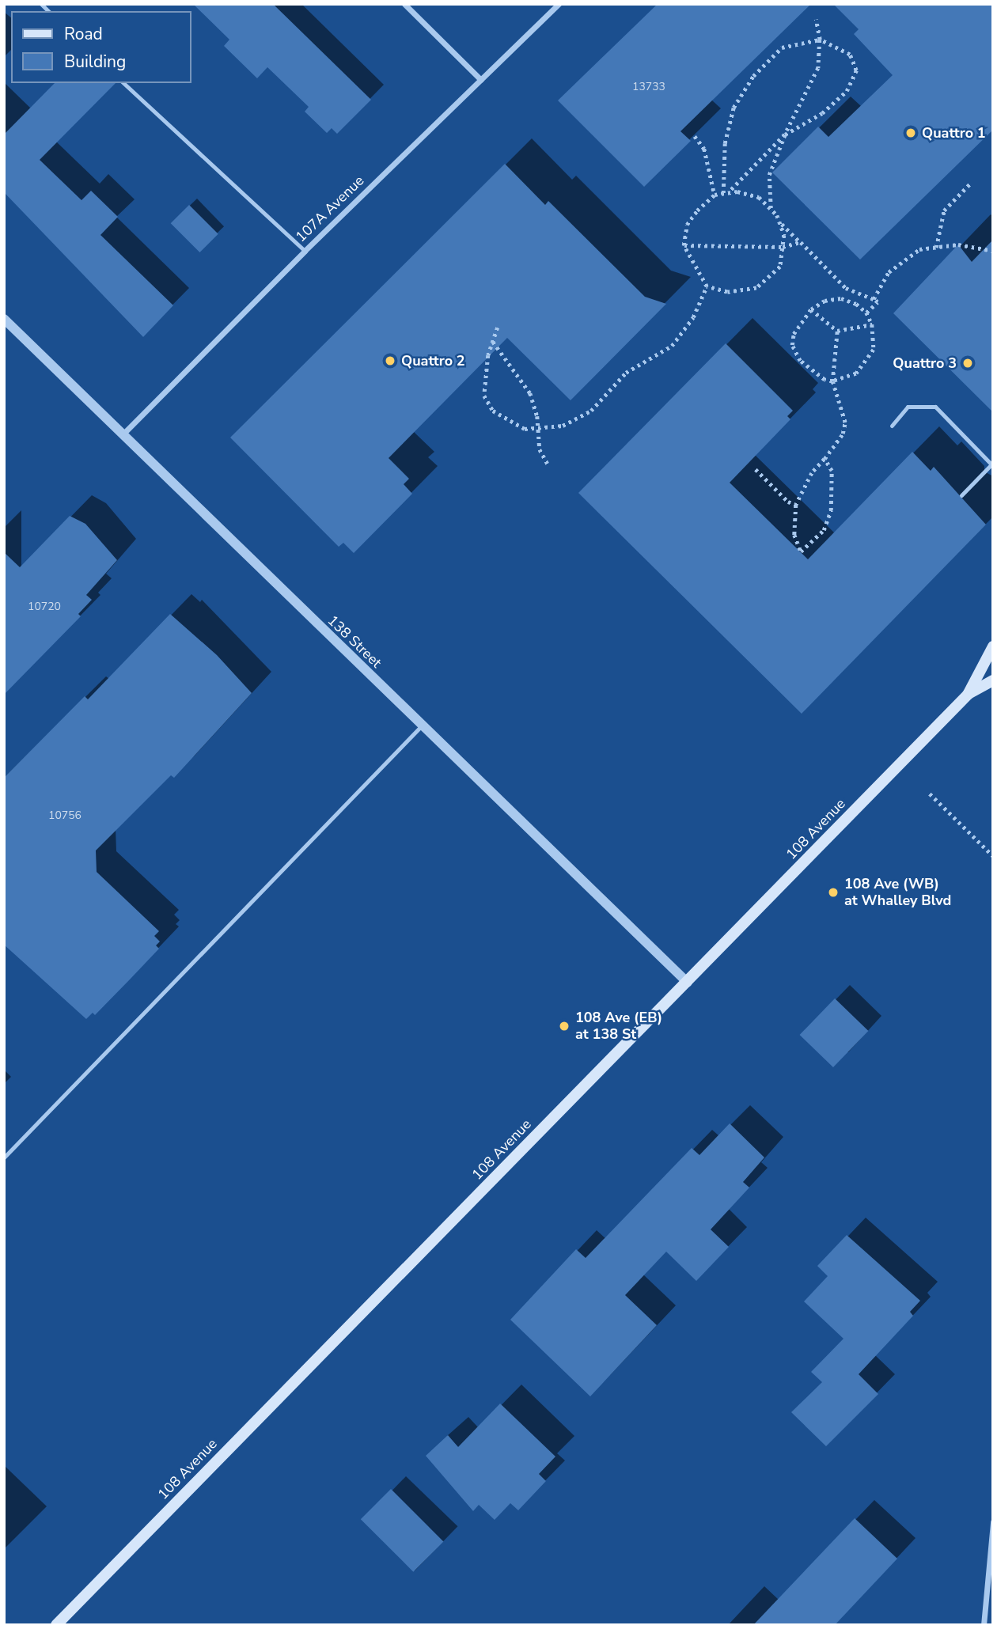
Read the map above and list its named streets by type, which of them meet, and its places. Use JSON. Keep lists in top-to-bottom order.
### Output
{
  "streets": {
    "main road": ["108 Avenue"],
    "street": ["107A Avenue", "138 Street"]
  },
  "crossings": [
    ["107A Avenue", "138 Street"],
    ["138 Street", "108 Avenue"]
  ],
  "places": [
    "Quattro 1",
    "Quattro 2",
    "Quattro 3",
    "108 Ave (WB) at Whalley Blvd",
    "108 Ave (EB) at 138 St"
  ],
  "house_numbers": ["13733", "10720", "10756"],
  "legend": ["Road", "Building"]
}
